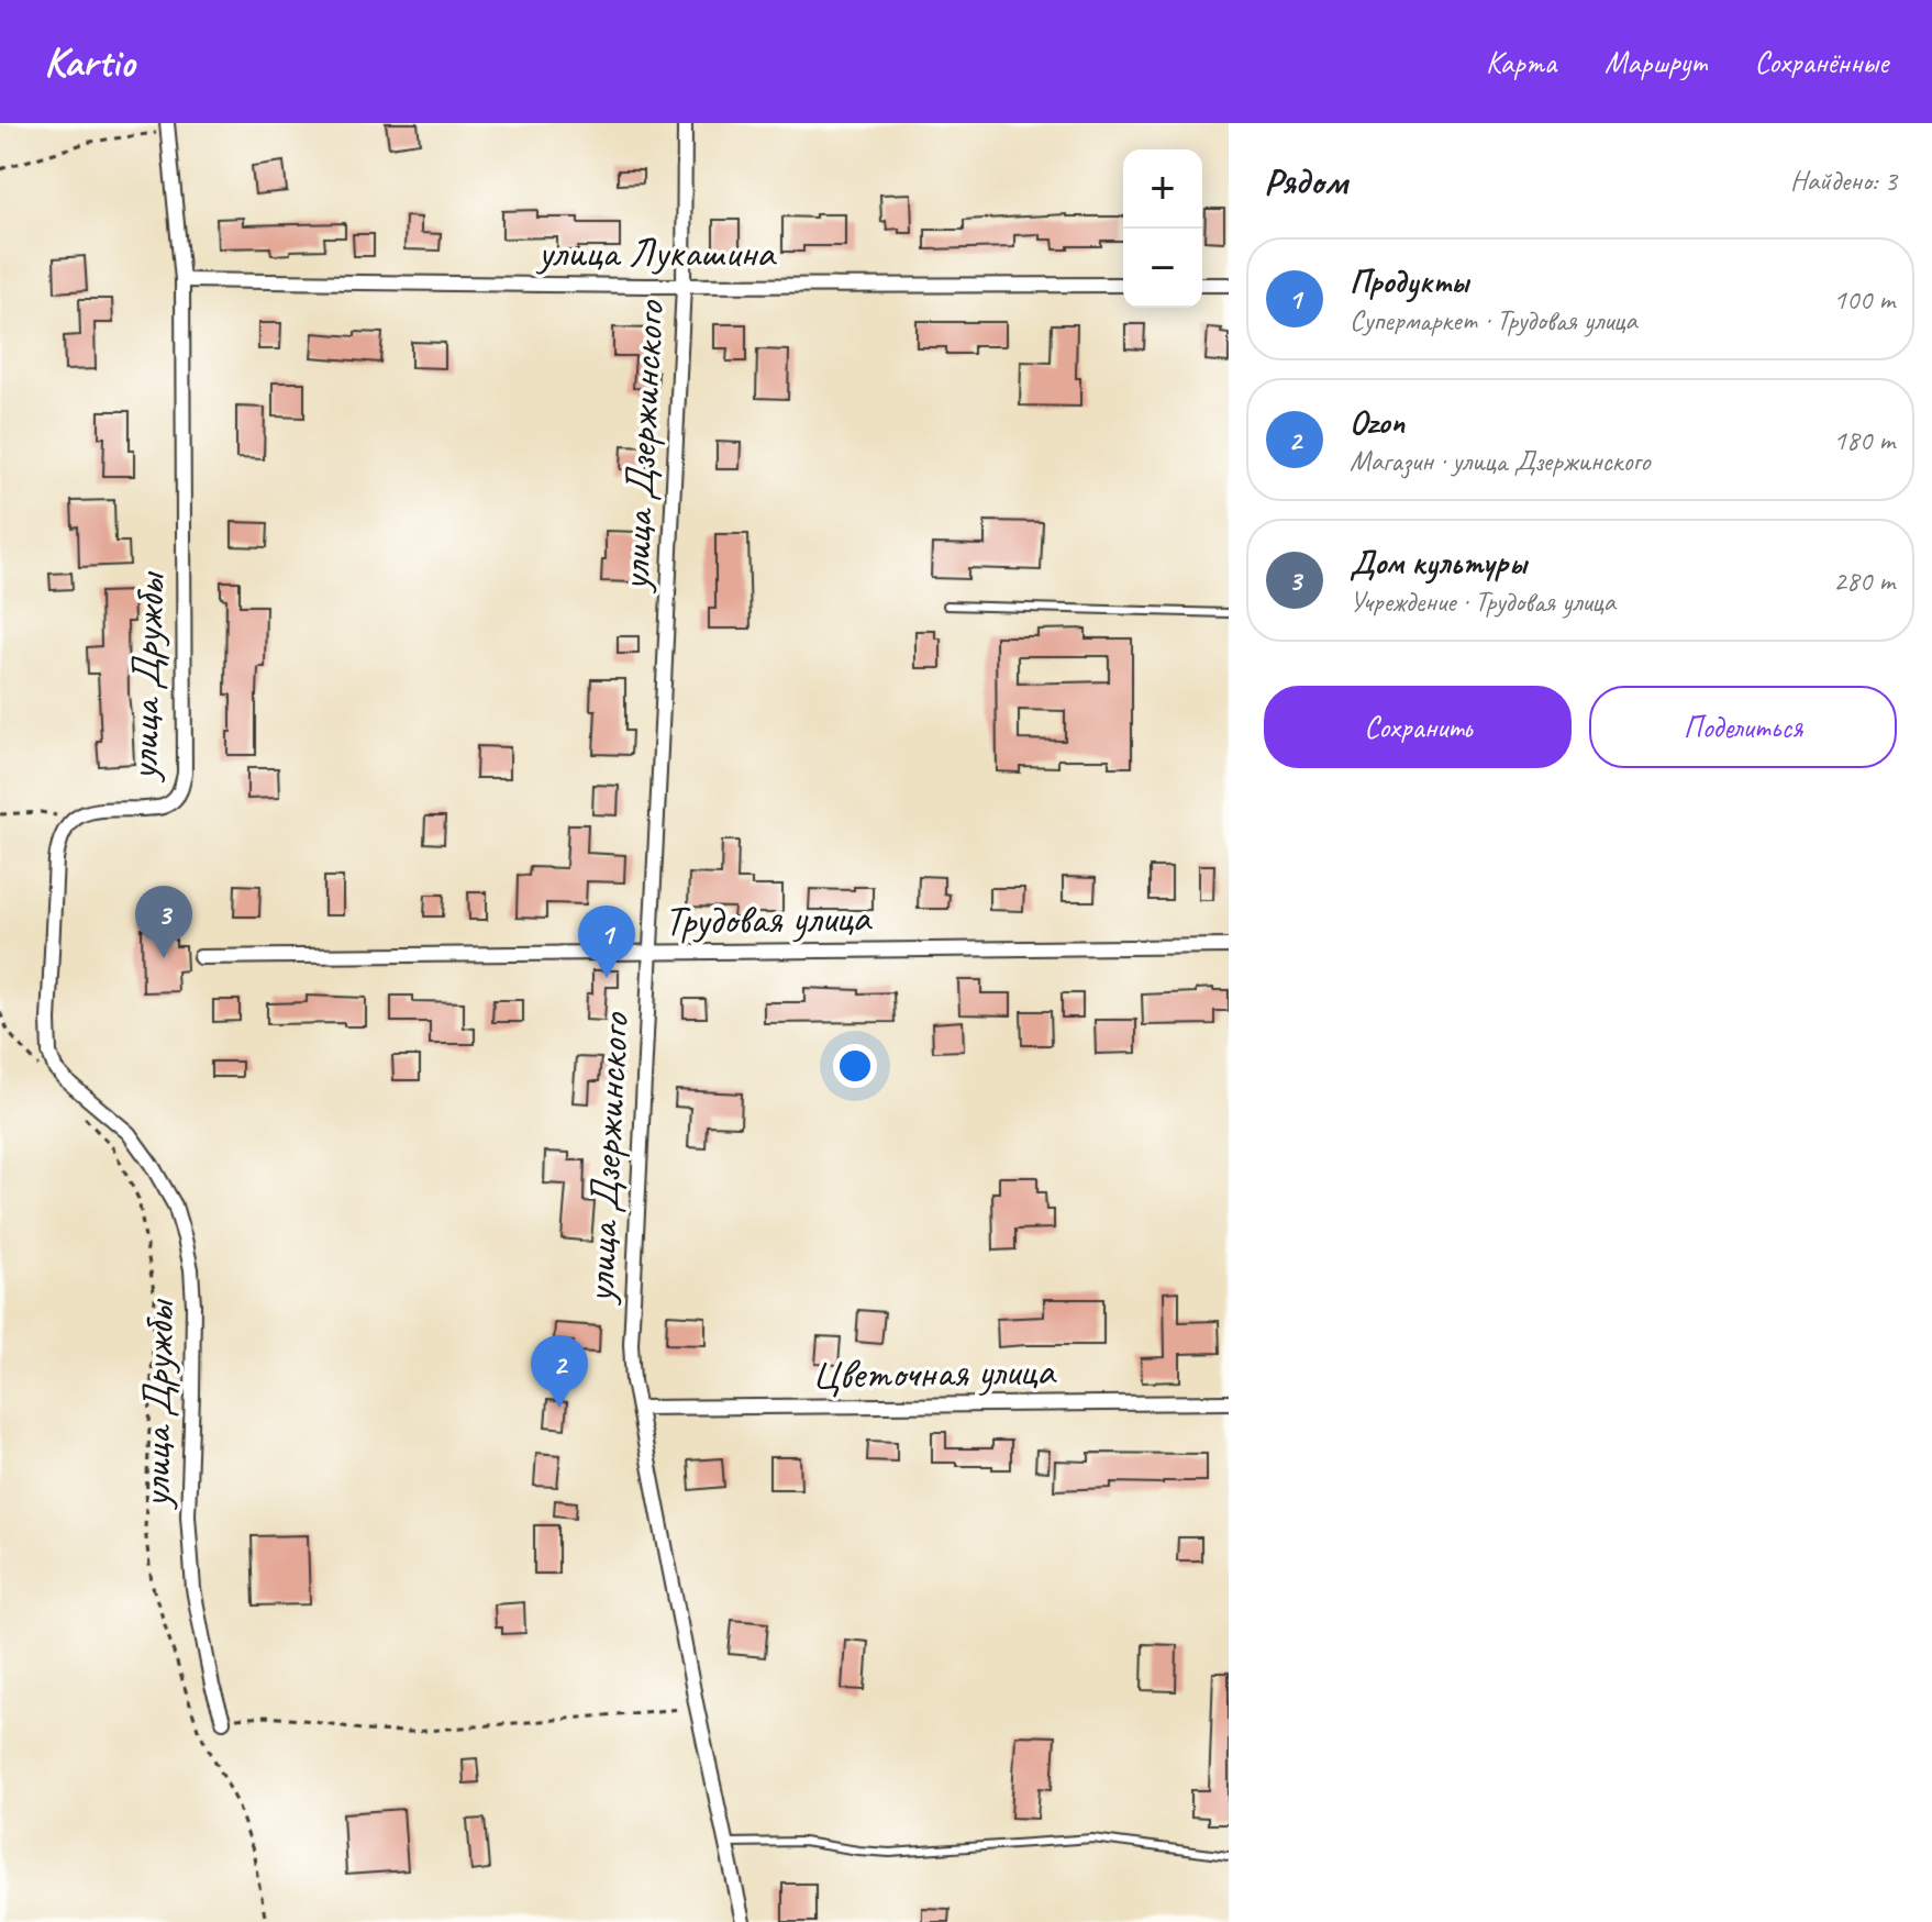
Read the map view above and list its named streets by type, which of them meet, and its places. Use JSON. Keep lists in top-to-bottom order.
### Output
{
  "streets": {
    "street": [
      "улица Лукашина",
      "улица Дзержинского",
      "улица Дружбы",
      "Трудовая улица",
      "Цветочная улица"
    ]
  },
  "crossings": [
    ["улица Лукашина", "улица Дзержинского"],
    ["улица Лукашина", "улица Дружбы"],
    ["улица Дзержинского", "Трудовая улица"],
    ["улица Дзержинского", "Цветочная улица"]
  ],
  "page": {
    "header": "Kartio",
    "nav": ["Карта", "Маршрут", "Сохранённые"],
    "heading": ["Рядом", "Найдено: 3"],
    "map_buttons": ["+", "−"],
    "list": [
      {
        "mark": "1",
        "name": "Продукты",
        "note": "Супермаркет · Трудовая улица",
        "value": "100 m"
      },
      {
        "mark": "2",
        "name": "Ozon",
        "note": "Магазин · улица Дзержинского",
        "value": "180 m"
      },
      {
        "mark": "3",
        "name": "Дом культуры",
        "note": "Учреждение · Трудовая улица",
        "value": "280 m"
      }
    ],
    "buttons": ["Сохранить", "Поделиться"],
    "pins": ["3", "1", "2"]
  }
}
